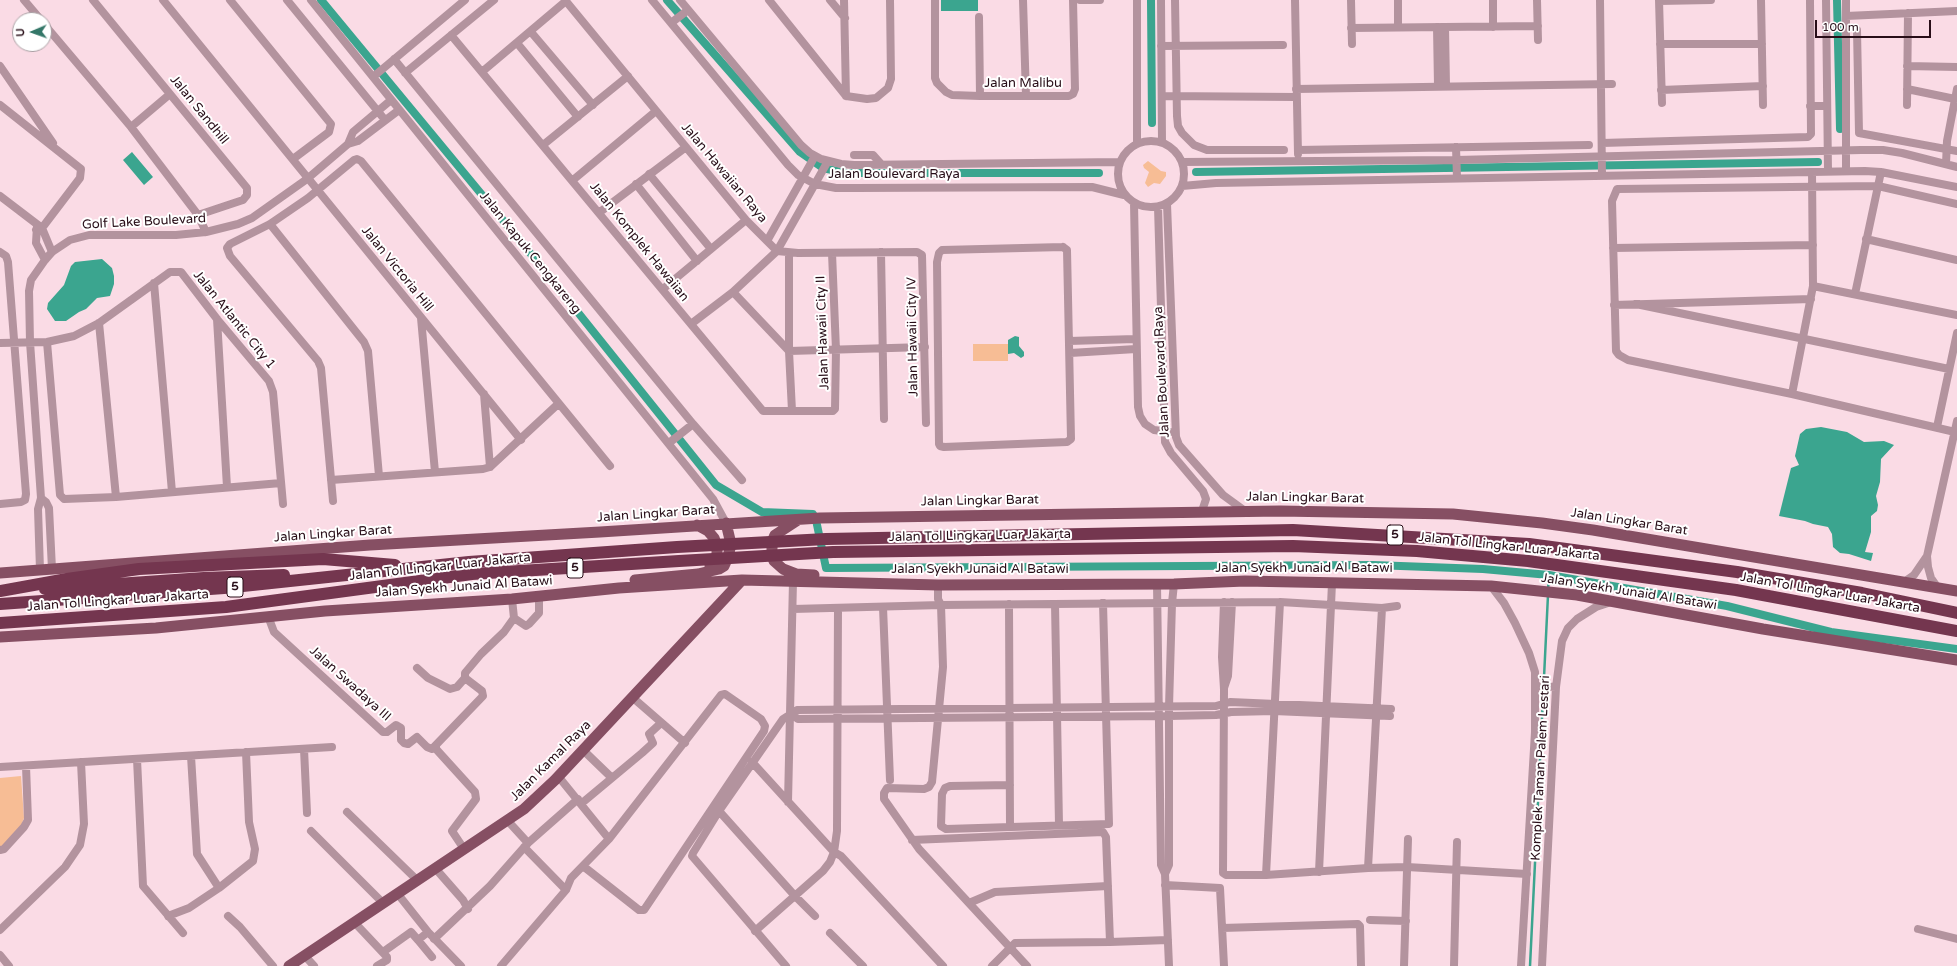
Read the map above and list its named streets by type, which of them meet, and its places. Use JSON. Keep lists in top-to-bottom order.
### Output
{
  "streets": {
    "highway": ["5", "Jalan Tol Lingkar Luar Jakarta"],
    "main road": ["Jalan Lingkar Barat", "Jalan Syekh Junaid Al Batawi", "Jalan Kamal Raya"],
    "street": [
      "Jalan Malibu",
      "Jalan Sandhill",
      "Jalan Hawaiian Raya",
      "Jalan Boulevard Raya",
      "Golf Lake Boulevard",
      "Jalan Komplek Hawaiian",
      "Jalan Kapuk Cengkareng",
      "Jalan Victoria Hill",
      "Jalan Atlantic City 1",
      "Jalan Hawaii City II",
      "Jalan Hawaii City IV",
      "Jalan Swadaya III",
      "Komplek Taman Palem Lestari"
    ]
  },
  "crossings": [
    ["Jalan Boulevard Raya", "Jalan Lingkar Barat"],
    ["Golf Lake Boulevard", "Jalan Kapuk Cengkareng"],
    ["Golf Lake Boulevard", "Jalan Victoria Hill"],
    ["Golf Lake Boulevard", "Jalan Atlantic City 1"],
    ["Golf Lake Boulevard", "Jalan Lingkar Barat"],
    ["Jalan Komplek Hawaiian", "Jalan Hawaii City II"],
    ["Jalan Kapuk Cengkareng", "Jalan Lingkar Barat"],
    ["Jalan Syekh Junaid Al Batawi", "Jalan Swadaya III"],
    ["Jalan Syekh Junaid Al Batawi", "Jalan Kamal Raya"],
    ["Jalan Syekh Junaid Al Batawi", "Komplek Taman Palem Lestari"]
  ],
  "scale_bar": "100 m",
  "north": "left"
}
